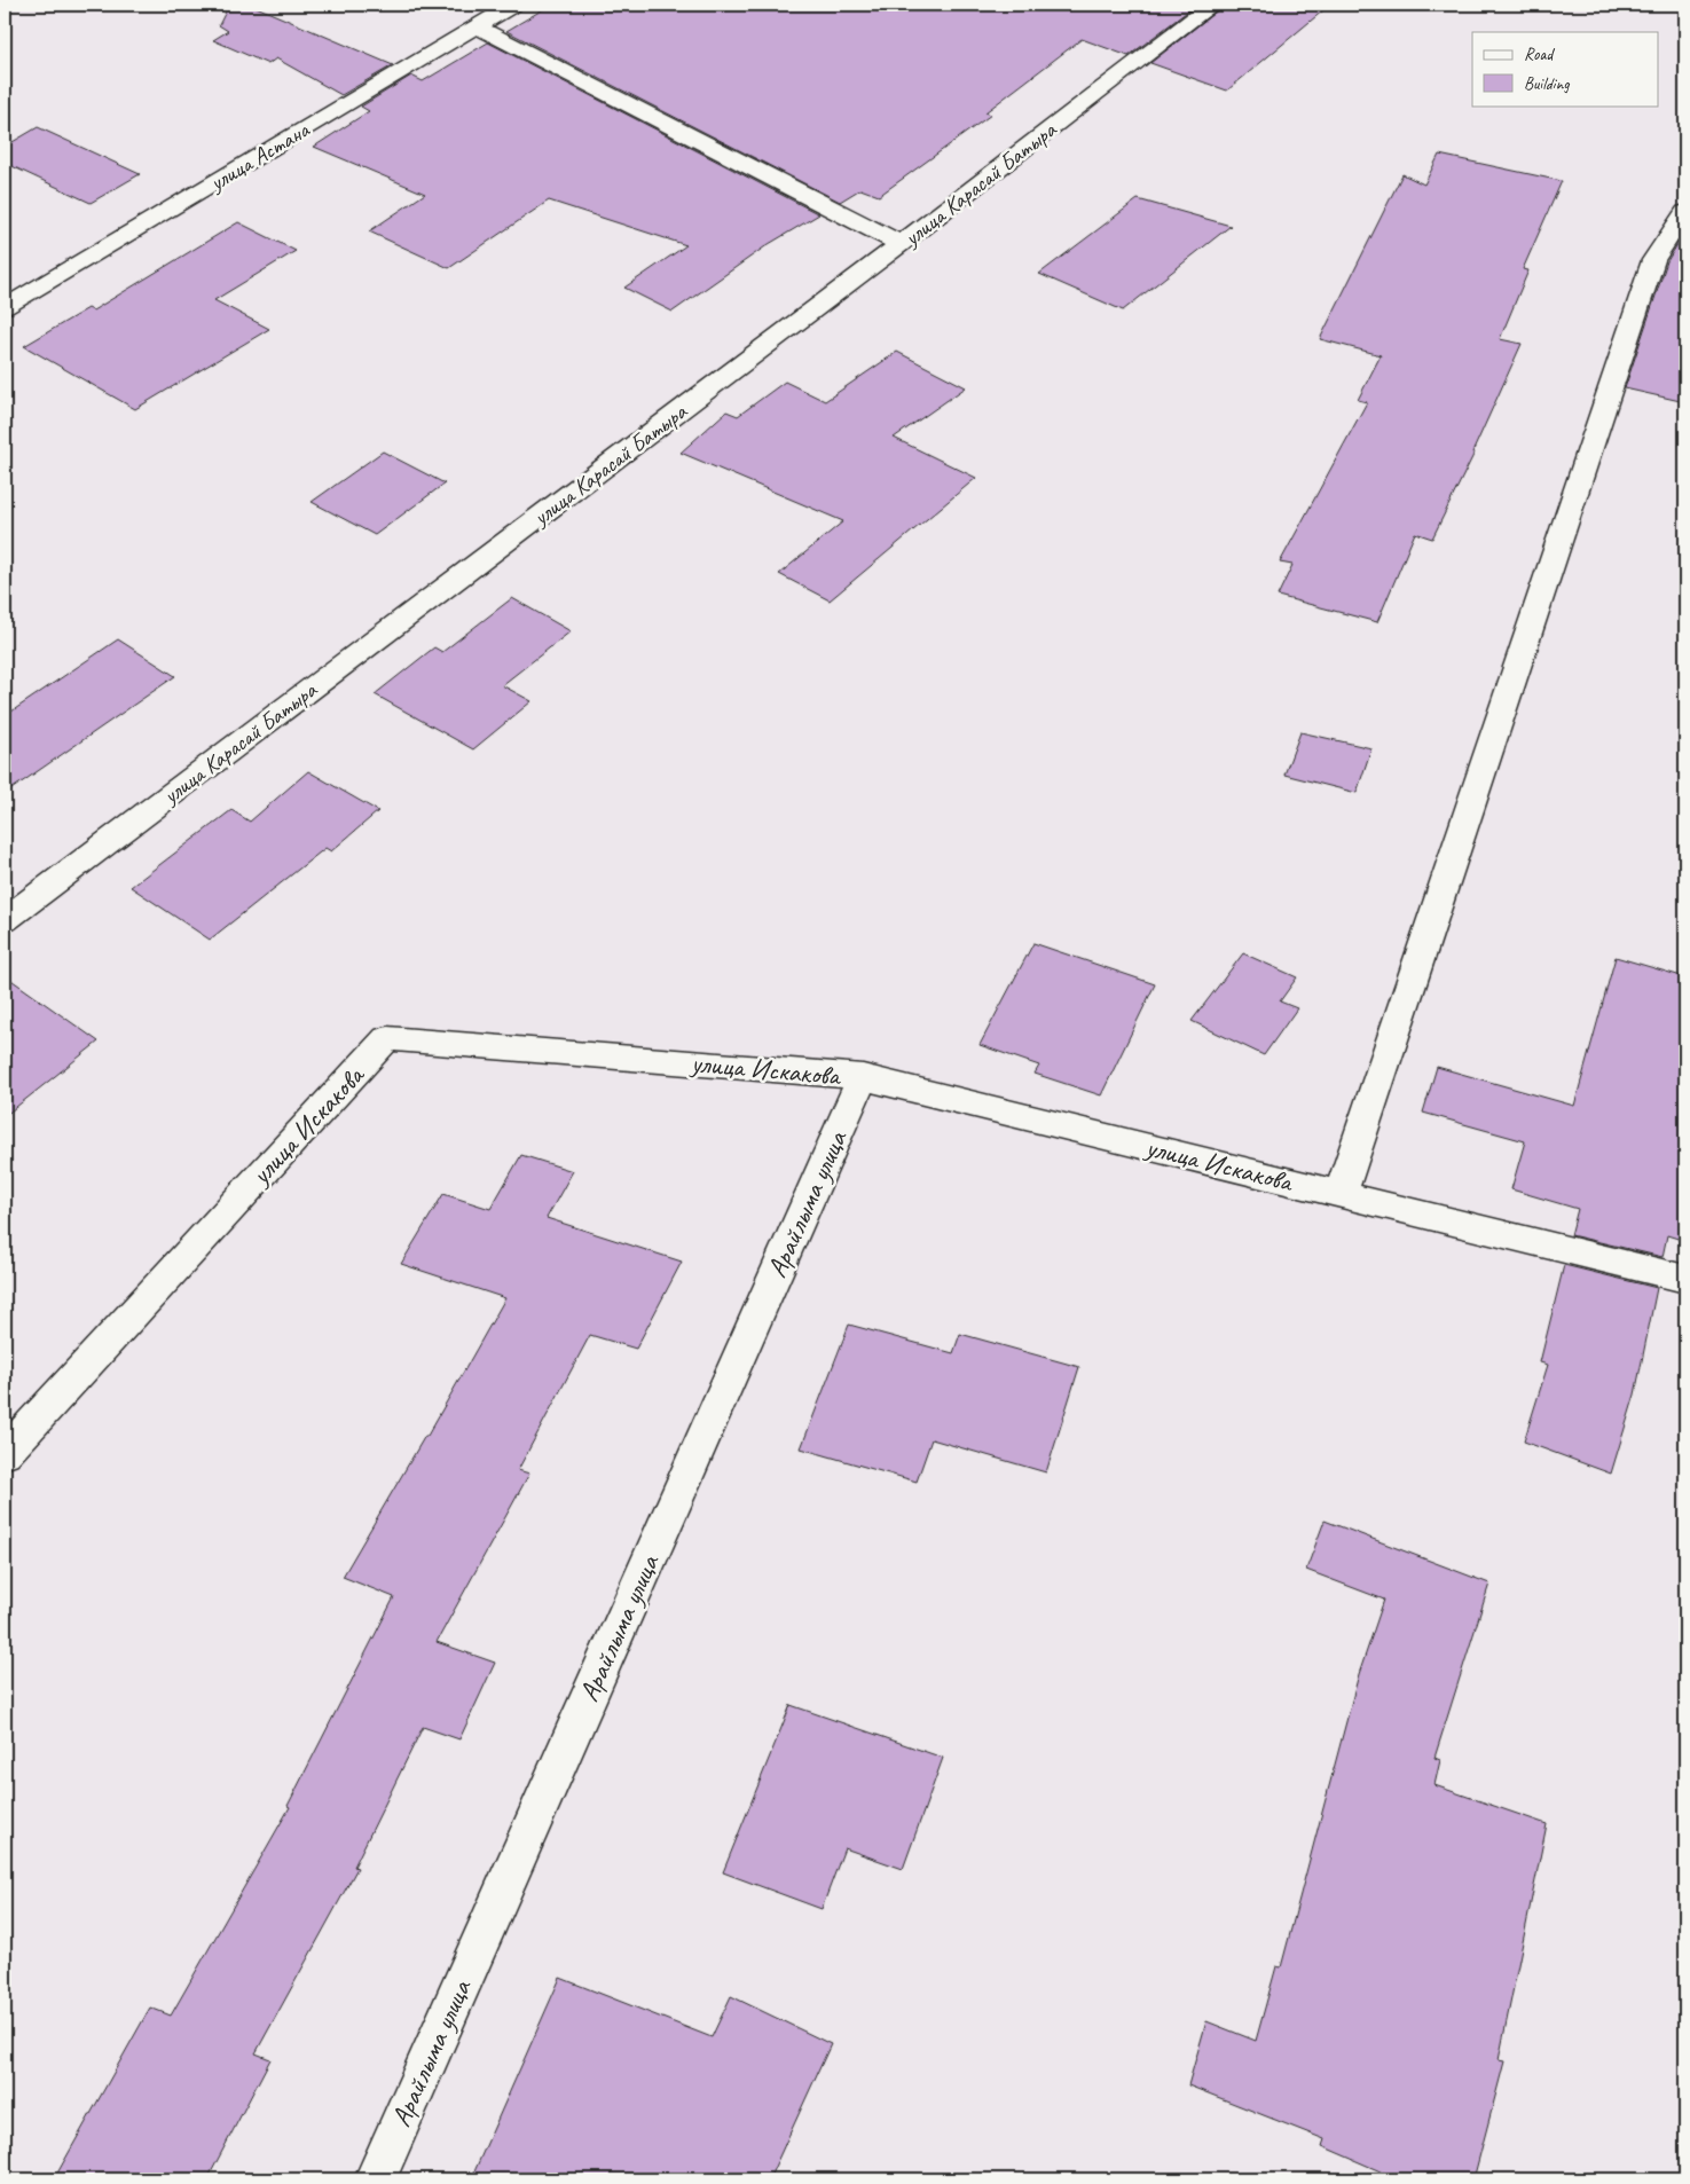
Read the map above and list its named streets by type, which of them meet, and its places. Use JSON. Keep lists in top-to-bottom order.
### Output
{
  "streets": {
    "street": [
      "улица Астана",
      "улица Карасай Батыра",
      "улица Искакова",
      "Арайлыма улица"
    ]
  },
  "crossings": [
    ["улица Искакова", "Арайлыма улица"]
  ],
  "legend": ["Road", "Building"]
}
